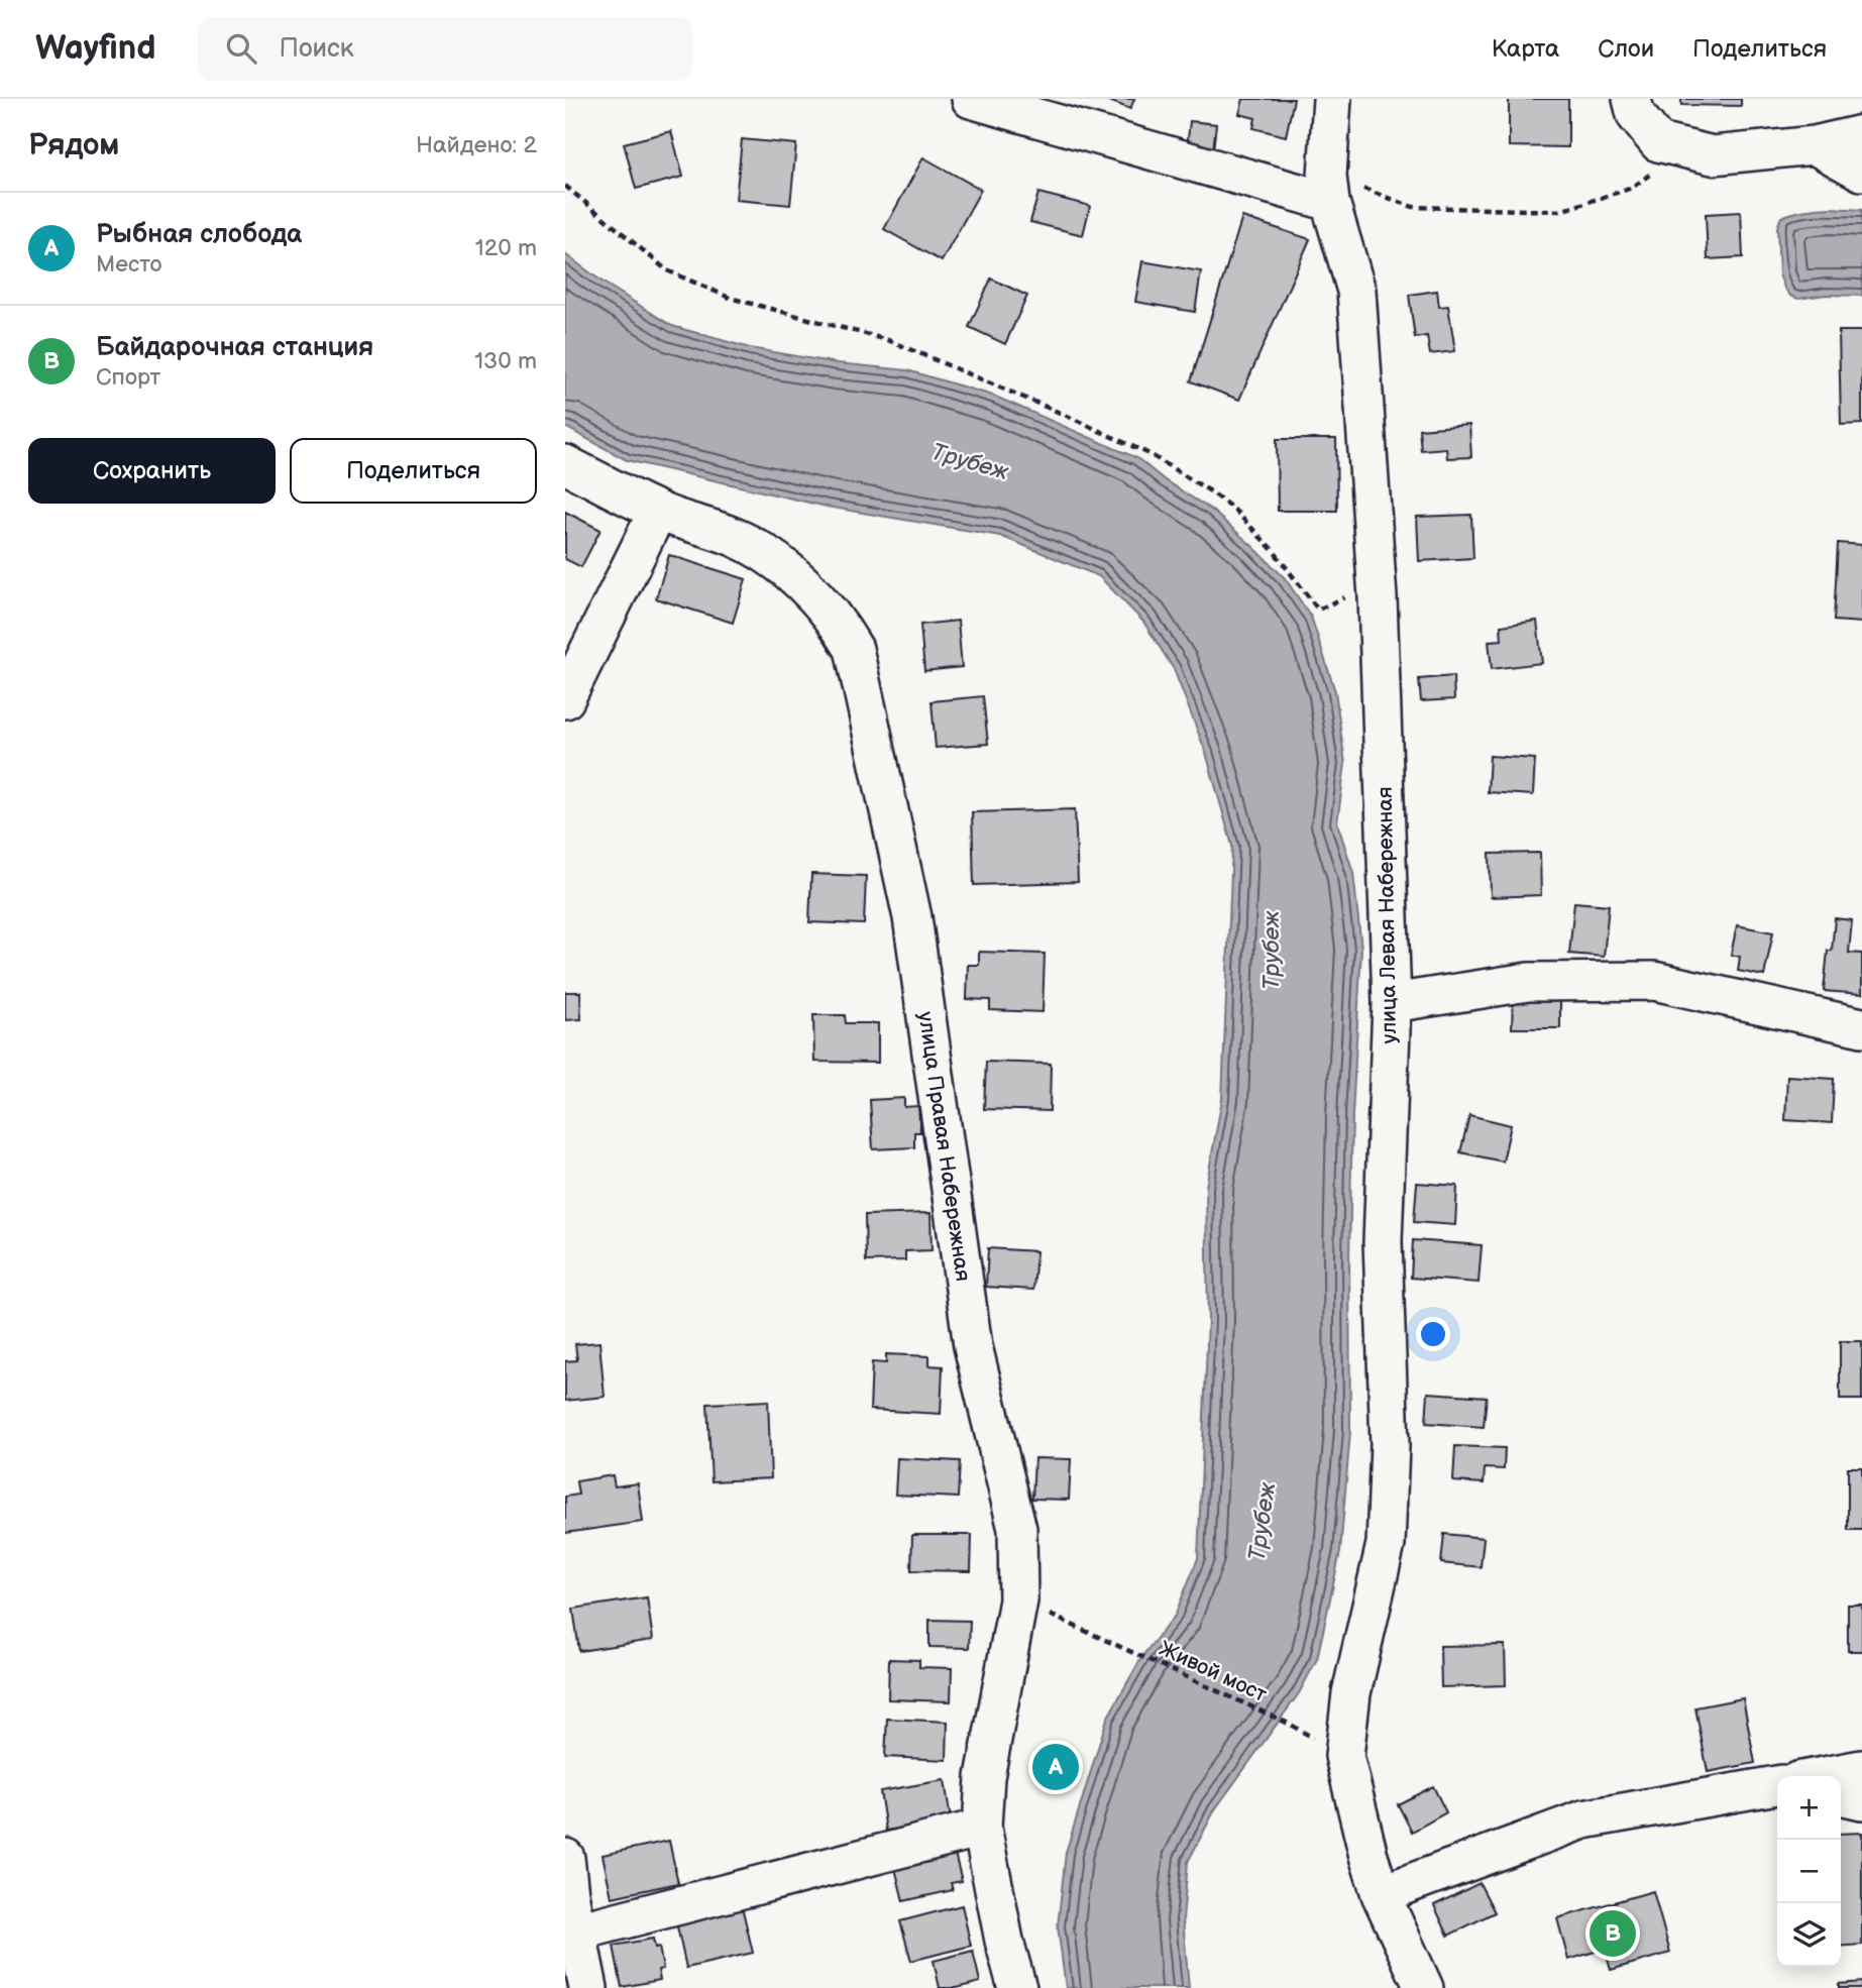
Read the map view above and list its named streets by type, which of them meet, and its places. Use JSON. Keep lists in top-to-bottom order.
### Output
{
  "streets": {
    "street": ["улица Левая Набережная", "улица Правая Набережная"],
    "path": ["Живой мост"]
  },
  "crossings": [
    ["улица Правая Набережная", "Живой мост"]
  ],
  "water": ["Трубеж"],
  "page": {
    "header": "Wayfind",
    "search": "Поиск",
    "nav": ["Карта", "Слои", "Поделиться"],
    "heading": ["Рядом", "Найдено: 2"],
    "list": [
      {
        "mark": "A",
        "name": "Рыбная слобода",
        "note": "Место",
        "value": "120 m"
      },
      {
        "mark": "B",
        "name": "Байдарочная станция",
        "note": "Спорт",
        "value": "130 m"
      }
    ],
    "buttons": ["Сохранить", "Поделиться"],
    "pins": ["A", "B"],
    "map_buttons": ["+", "−"]
  }
}
